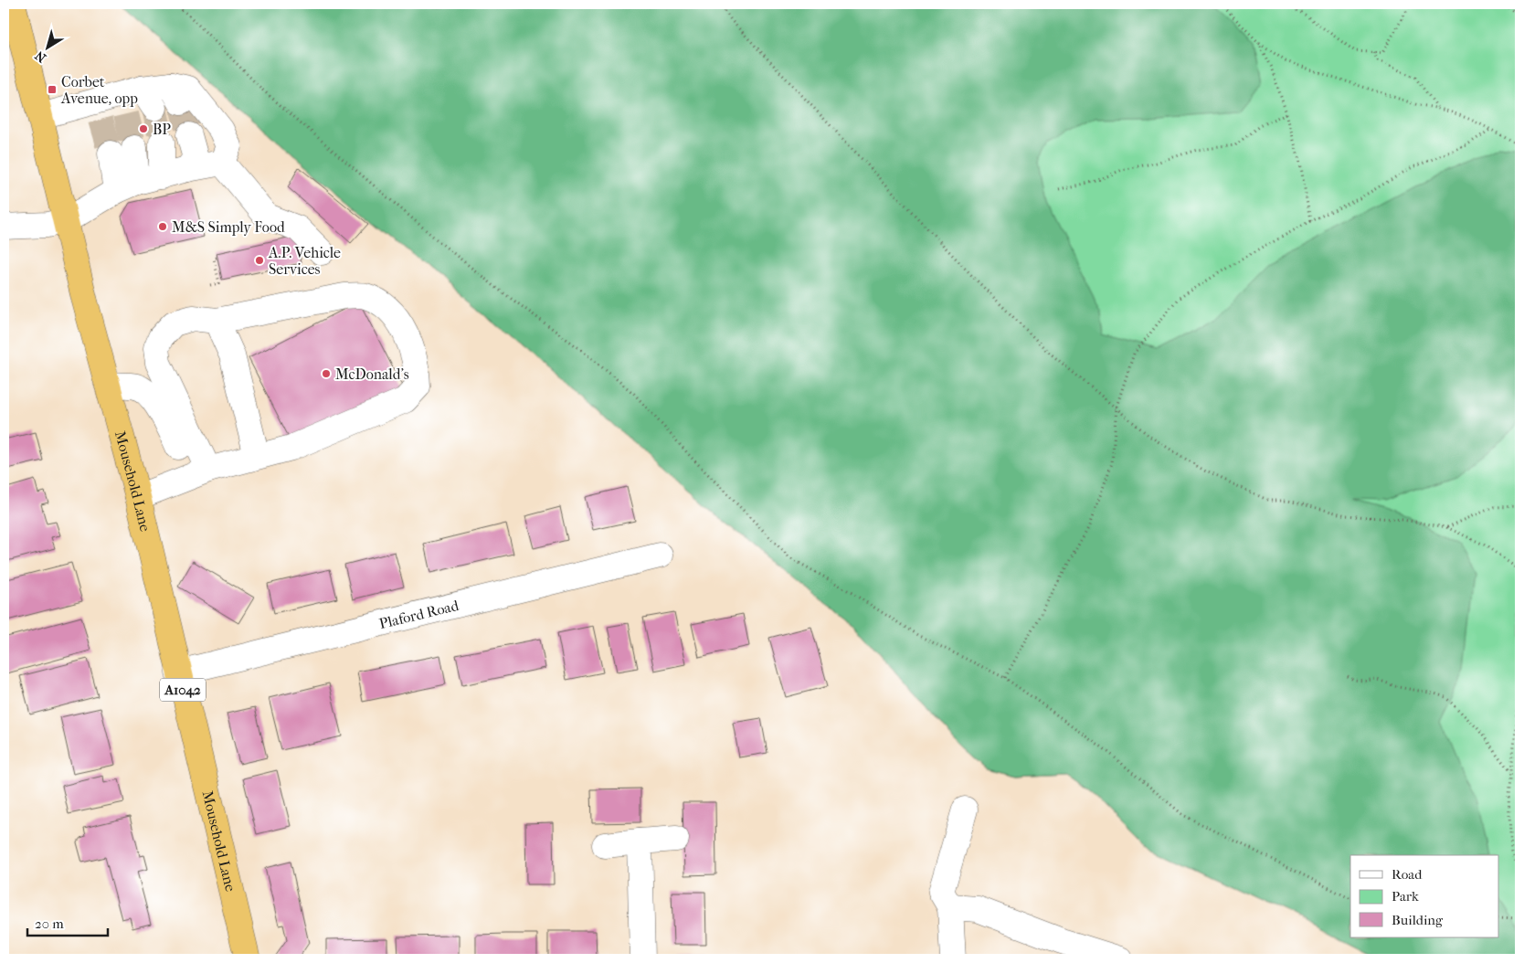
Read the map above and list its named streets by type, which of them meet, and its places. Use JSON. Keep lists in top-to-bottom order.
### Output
{
  "streets": {
    "highway": ["Mousehold Lane", "A1042"],
    "street": ["Plaford Road"]
  },
  "crossings": [
    ["Mousehold Lane", "Plaford Road"]
  ],
  "places": {
    "transit": ["Corbet Avenue, opp"],
    "other": [
      "BP",
      "M&S Simply Food",
      "A.P. Vehicle Services",
      "McDonald’s"
    ]
  },
  "legend": ["Road", "Park", "Building"],
  "scale_bar": "20 m",
  "north": "bottom left"
}
